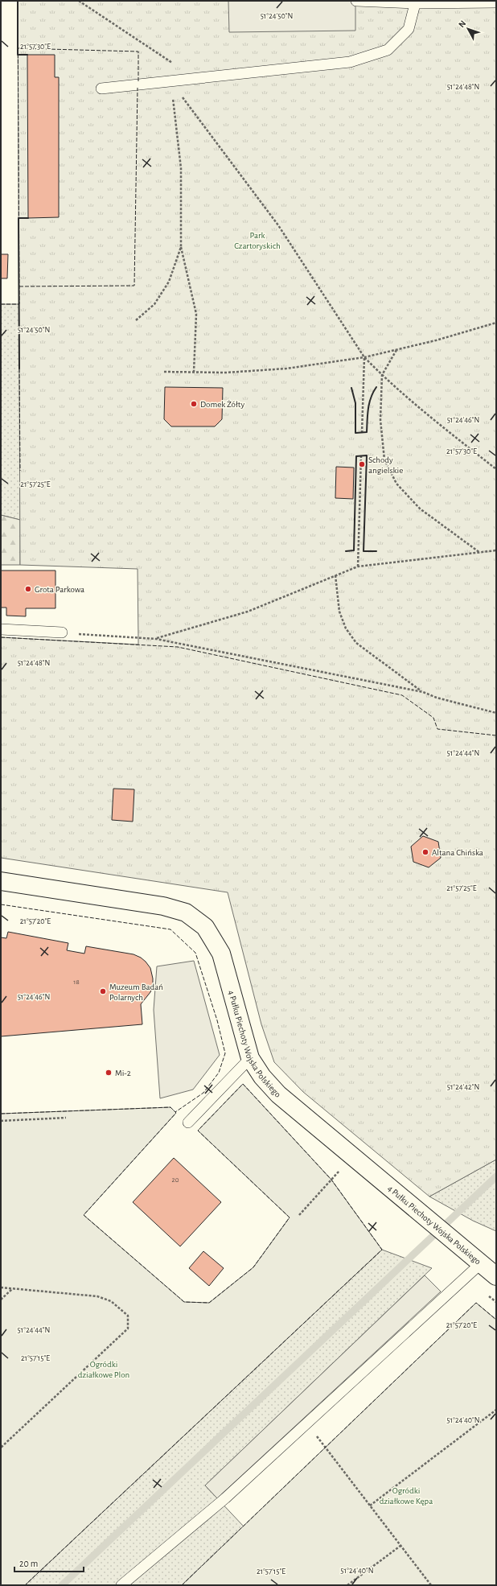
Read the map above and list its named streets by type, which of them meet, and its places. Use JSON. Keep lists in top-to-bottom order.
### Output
{
  "streets": {
    "street": ["4 Pułku Piechoty Wojska Polskiego"]
  },
  "parks": ["Park Czartoryskich", "Ogródki działkowe Plon", "Ogródki działkowe Kępa"],
  "places": [
    "Domek Żółty",
    "Schody angielskie",
    "Grota Parkowa",
    "Altana Chińska",
    "Muzeum Badań Polarnych",
    "Mi-2"
  ],
  "house_numbers": ["18", "20"],
  "scale_bar": "20 m",
  "north": "top left",
  "coordinates": [
    "51°24'50\"N",
    "21°57'30\"E",
    "51°24'48\"N",
    "51°24'46\"N",
    "21°57'25\"E",
    "51°24'44\"N",
    "21°57'20\"E",
    "51°24'42\"N",
    "21°57'15\"E",
    "51°24'40\"N"
  ]
}
